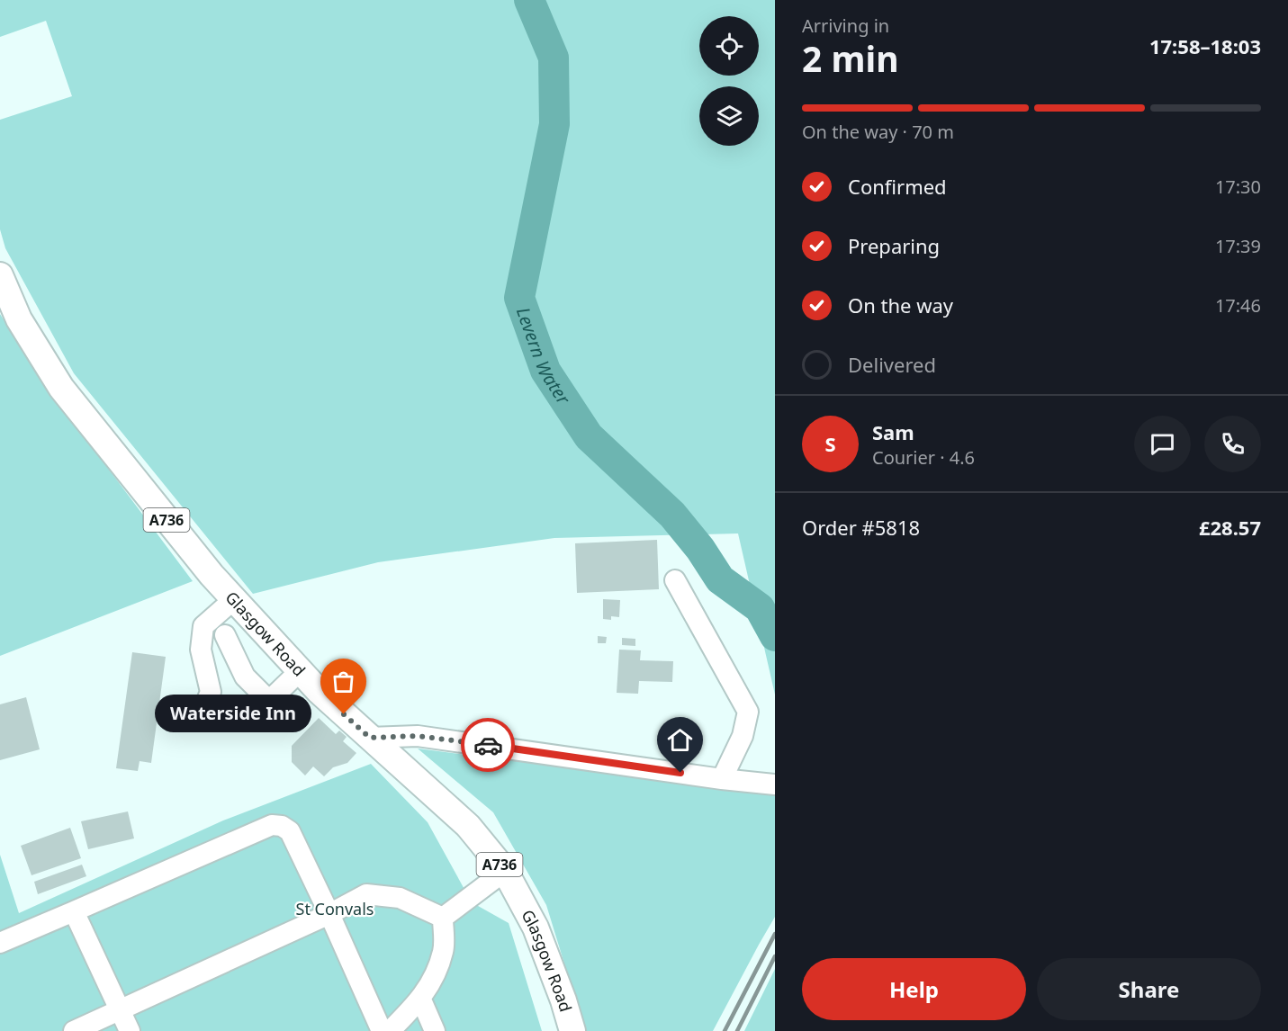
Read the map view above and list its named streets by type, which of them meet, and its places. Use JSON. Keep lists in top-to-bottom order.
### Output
{
  "streets": {
    "main road": ["A736", "Glasgow Road"]
  },
  "water": ["Levern Water"],
  "parks": ["St Convals"],
  "places": ["Waterside Inn"],
  "page": {
    "heading": ["2 min", "Arriving in", "17:58–18:03"],
    "panel": [
      "Sam",
      "Courier · 4.6",
      "Order #5818",
      "£28.57"
    ],
    "bar": "On the way · 70 m",
    "list": [
      ["Confirmed", "17:30"],
      ["Preparing", "17:39"],
      ["On the way", "17:46"],
      "Delivered"
    ],
    "round": "S",
    "bubble": "Waterside Inn",
    "buttons": ["Help", "Share"]
  }
}
